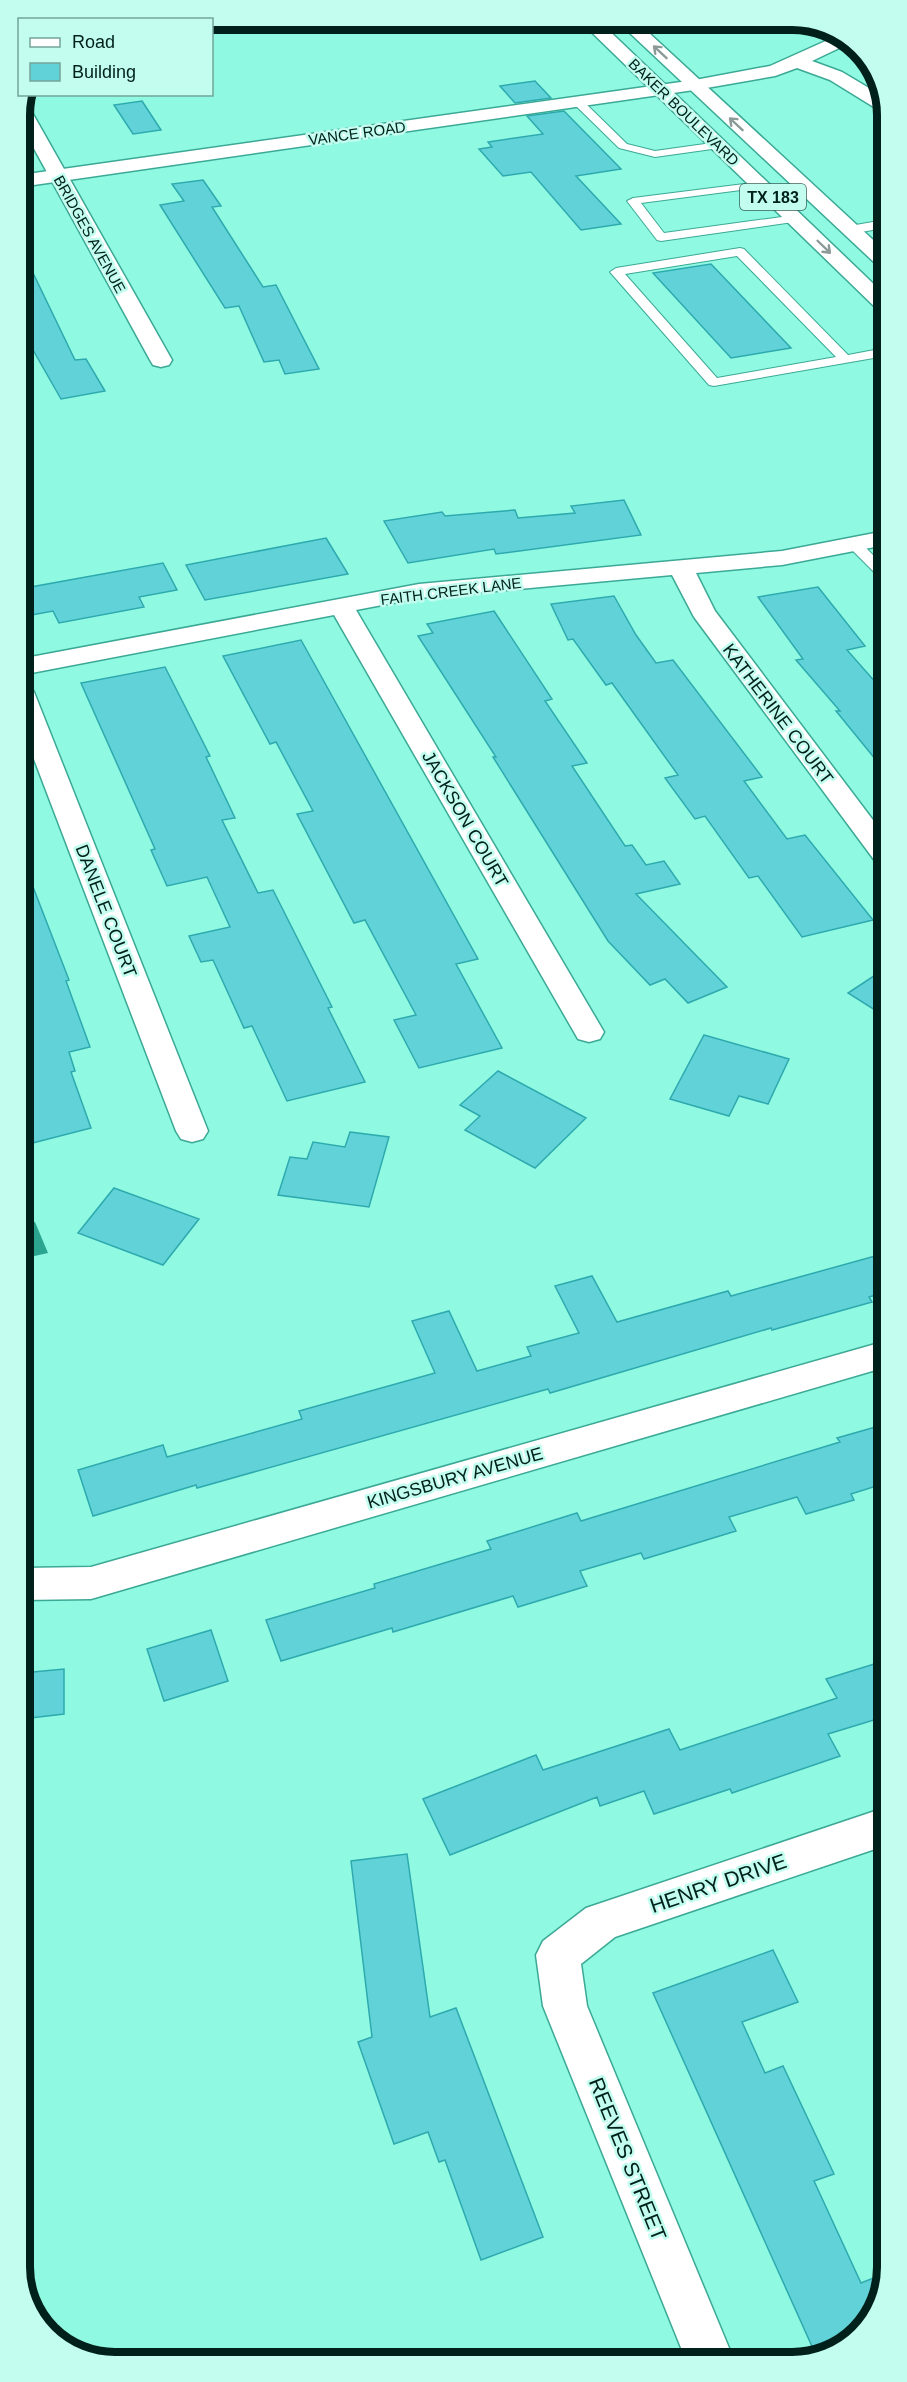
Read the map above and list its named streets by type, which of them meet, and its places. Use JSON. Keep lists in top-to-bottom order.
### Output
{
  "streets": {
    "street": [
      "BAKER BOULEVARD",
      "VANCE ROAD",
      "TX 183",
      "BRIDGES AVENUE",
      "FAITH CREEK LANE",
      "KATHERINE COURT",
      "JACKSON COURT",
      "DANELE COURT",
      "KINGSBURY AVENUE",
      "HENRY DRIVE",
      "REEVES STREET"
    ]
  },
  "crossings": [
    ["BAKER BOULEVARD", "VANCE ROAD"],
    ["VANCE ROAD", "BRIDGES AVENUE"],
    ["FAITH CREEK LANE", "KATHERINE COURT"],
    ["FAITH CREEK LANE", "JACKSON COURT"],
    ["HENRY DRIVE", "REEVES STREET"]
  ],
  "legend": ["Road", "Building"]
}
